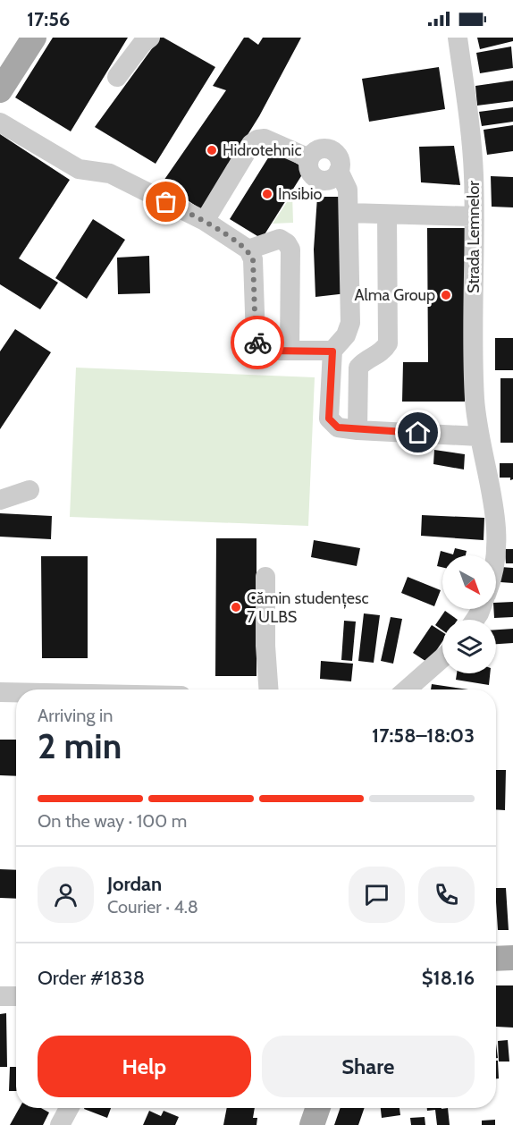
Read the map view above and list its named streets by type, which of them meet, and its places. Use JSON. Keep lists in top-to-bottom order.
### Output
{
  "streets": {
    "street": ["Strada Lemnelor"]
  },
  "places": [
    "Hidrotehnic",
    "Insibio",
    "Alma Group",
    "Cămin studențesc 7 ULBS"
  ],
  "north": "bottom right",
  "page": {
    "status": "17:56",
    "heading": ["2 min", "Arriving in", "17:58–18:03"],
    "panel": [
      "Jordan",
      "Courier · 4.8",
      "Order #1838",
      "$18.16"
    ],
    "bar": "On the way · 100 m",
    "buttons": ["Help", "Share"]
  }
}
